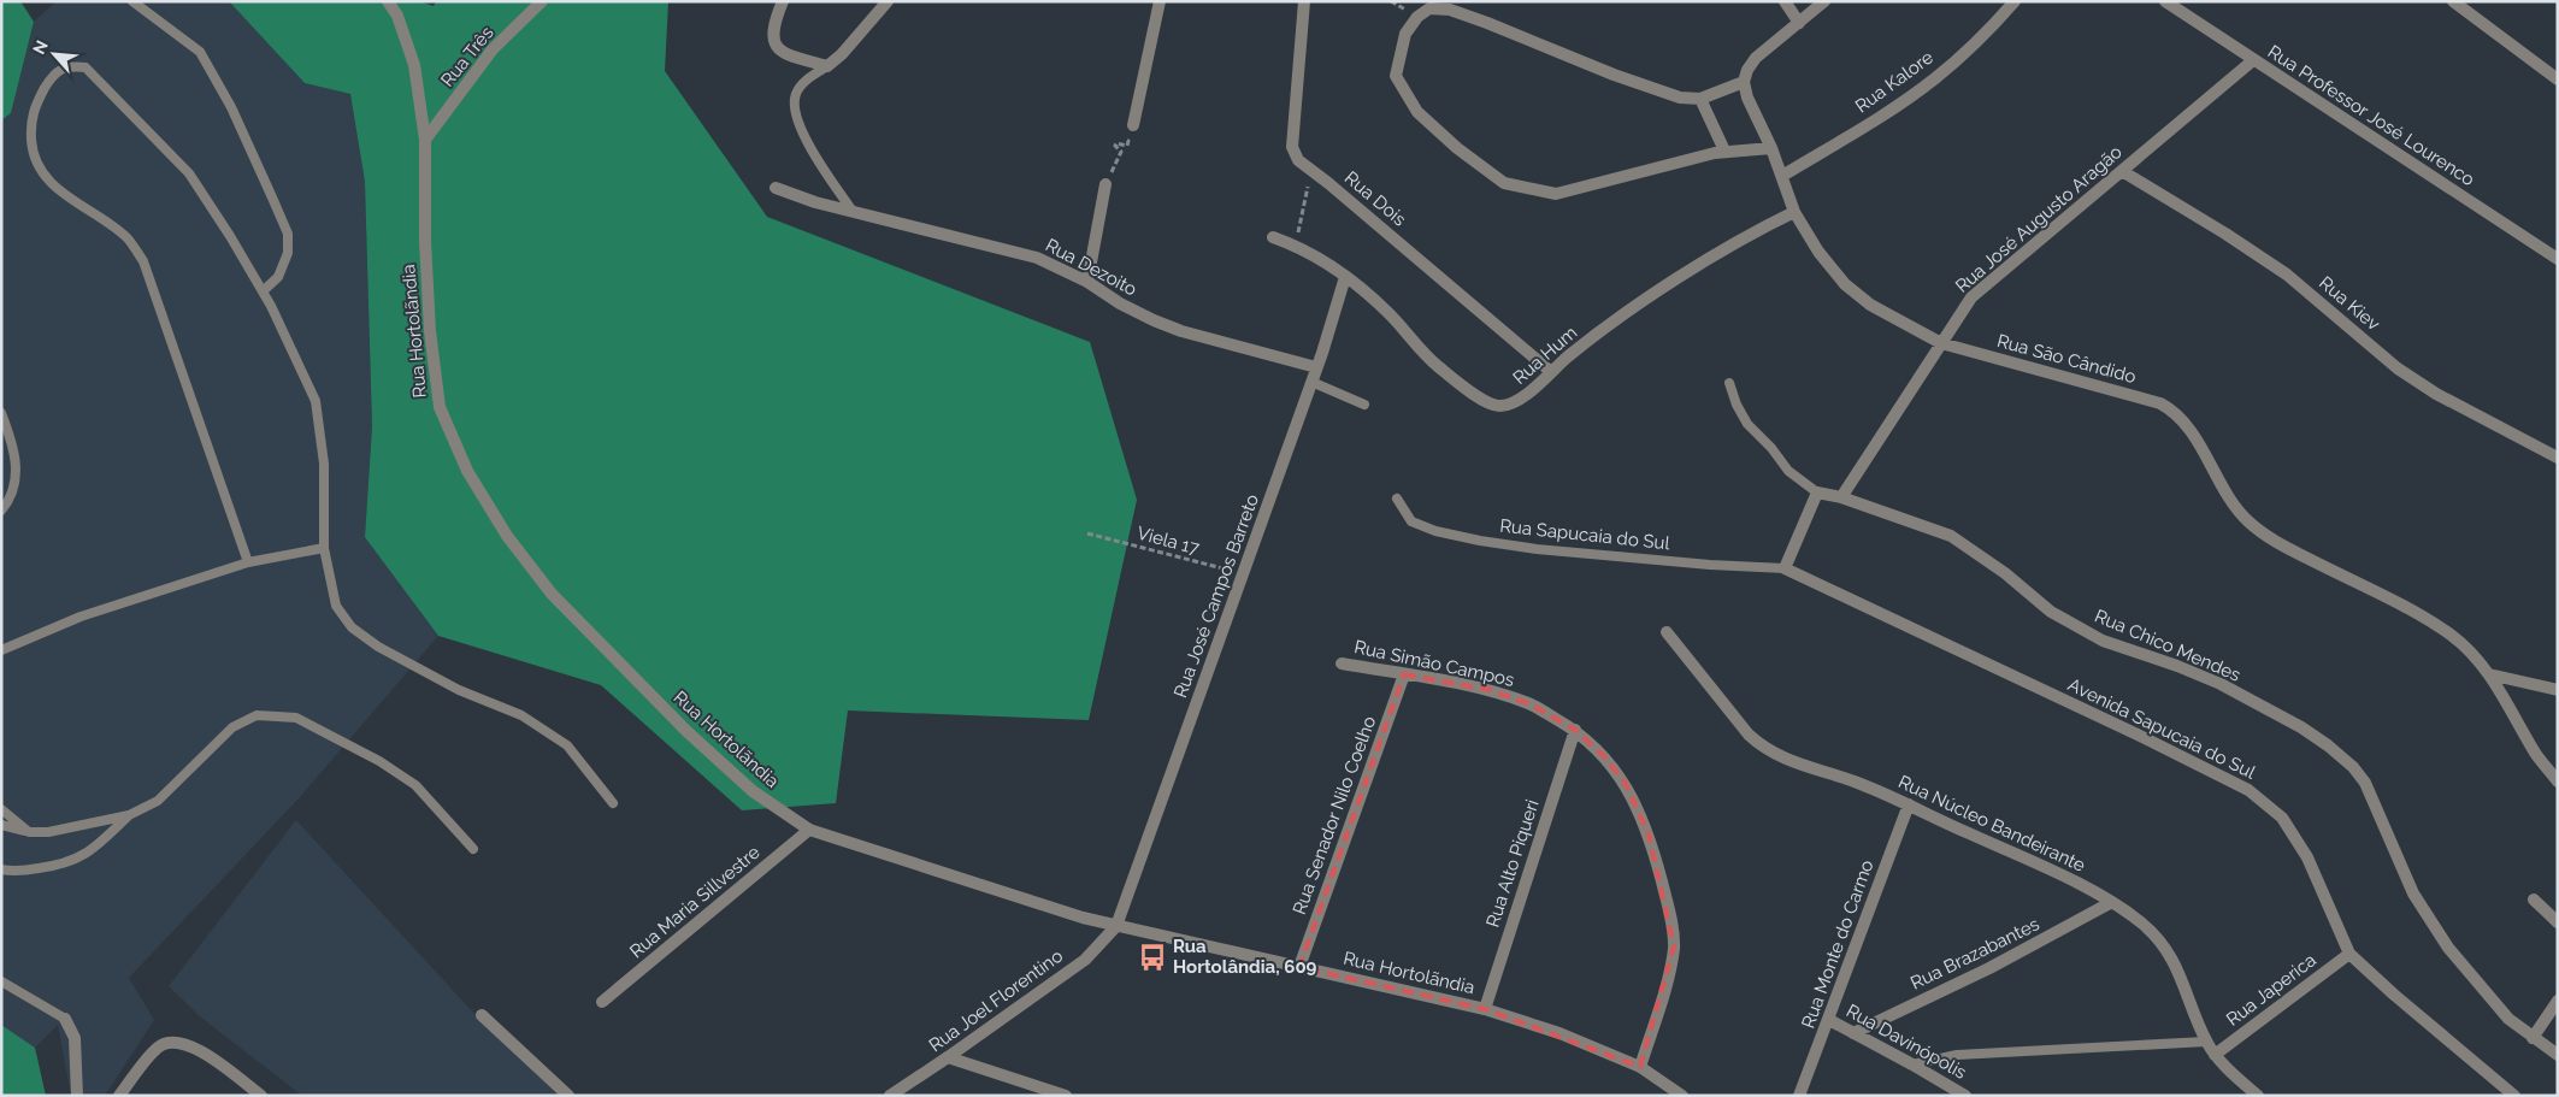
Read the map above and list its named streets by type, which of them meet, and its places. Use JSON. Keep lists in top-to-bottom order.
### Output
{
  "streets": {
    "street": [
      "Rua Três",
      "Rua Kalore",
      "Rua Professor José Lourenco",
      "Rua Dois",
      "Rua José Augusto Aragão",
      "Rua Dezoito",
      "Rua Kiev",
      "Rua Hortolãndia",
      "Rua Hum",
      "Rua São Cândido",
      "Rua José Campos Barreto",
      "Rua Chico Mendes",
      "Rua Simão Campos",
      "Avenida Sapucaia do Sul",
      "Rua Senador Nilo Coelho",
      "Rua Núcleo Bandeirante",
      "Rua Alto Piqueri",
      "Rua Maria Sillvestre",
      "Rua Monte do Carmo",
      "Rua Brazabantes",
      "Rua Japerica",
      "Rua Joel Florentino",
      "Rua Davinópolis"
    ],
    "lane": ["Rua Sapucaia do Sul"],
    "path": ["Viela 17"]
  },
  "crossings": [
    ["Rua Três", "Rua Hortolãndia"],
    ["Rua Kalore", "Rua São Cândido"],
    ["Rua Professor José Lourenco", "Rua José Augusto Aragão"],
    ["Rua Dois", "Rua Hum"],
    ["Rua José Augusto Aragão", "Rua Kiev"],
    ["Rua José Augusto Aragão", "Rua São Cândido"],
    ["Rua José Augusto Aragão", "Rua Chico Mendes"],
    ["Rua Dezoito", "Rua José Campos Barreto"],
    ["Rua Hortolãndia", "Rua José Campos Barreto"],
    ["Rua Hortolãndia", "Rua Simão Campos"],
    ["Rua Hortolãndia", "Rua Senador Nilo Coelho"],
    ["Rua Hortolãndia", "Rua Alto Piqueri"],
    ["Rua Hortolãndia", "Rua Maria Sillvestre"],
    ["Rua Hortolãndia", "Rua Joel Florentino"],
    ["Rua Hum", "Rua São Cândido"],
    ["Rua Hum", "Rua José Campos Barreto"],
    ["Rua Sapucaia do Sul", "Avenida Sapucaia do Sul"],
    ["Viela 17", "Rua José Campos Barreto"],
    ["Rua José Campos Barreto", "Rua Joel Florentino"],
    ["Rua Simão Campos", "Rua Senador Nilo Coelho"],
    ["Rua Simão Campos", "Rua Alto Piqueri"],
    ["Avenida Sapucaia do Sul", "Rua Japerica"],
    ["Rua Núcleo Bandeirante", "Rua Monte do Carmo"],
    ["Rua Núcleo Bandeirante", "Rua Brazabantes"],
    ["Rua Núcleo Bandeirante", "Rua Japerica"],
    ["Rua Monte do Carmo", "Rua Davinópolis"],
    ["Rua Brazabantes", "Rua Davinópolis"]
  ],
  "places": {
    "bus stop": ["Rua Hortolândia, 609"]
  },
  "north": "top left"
}
